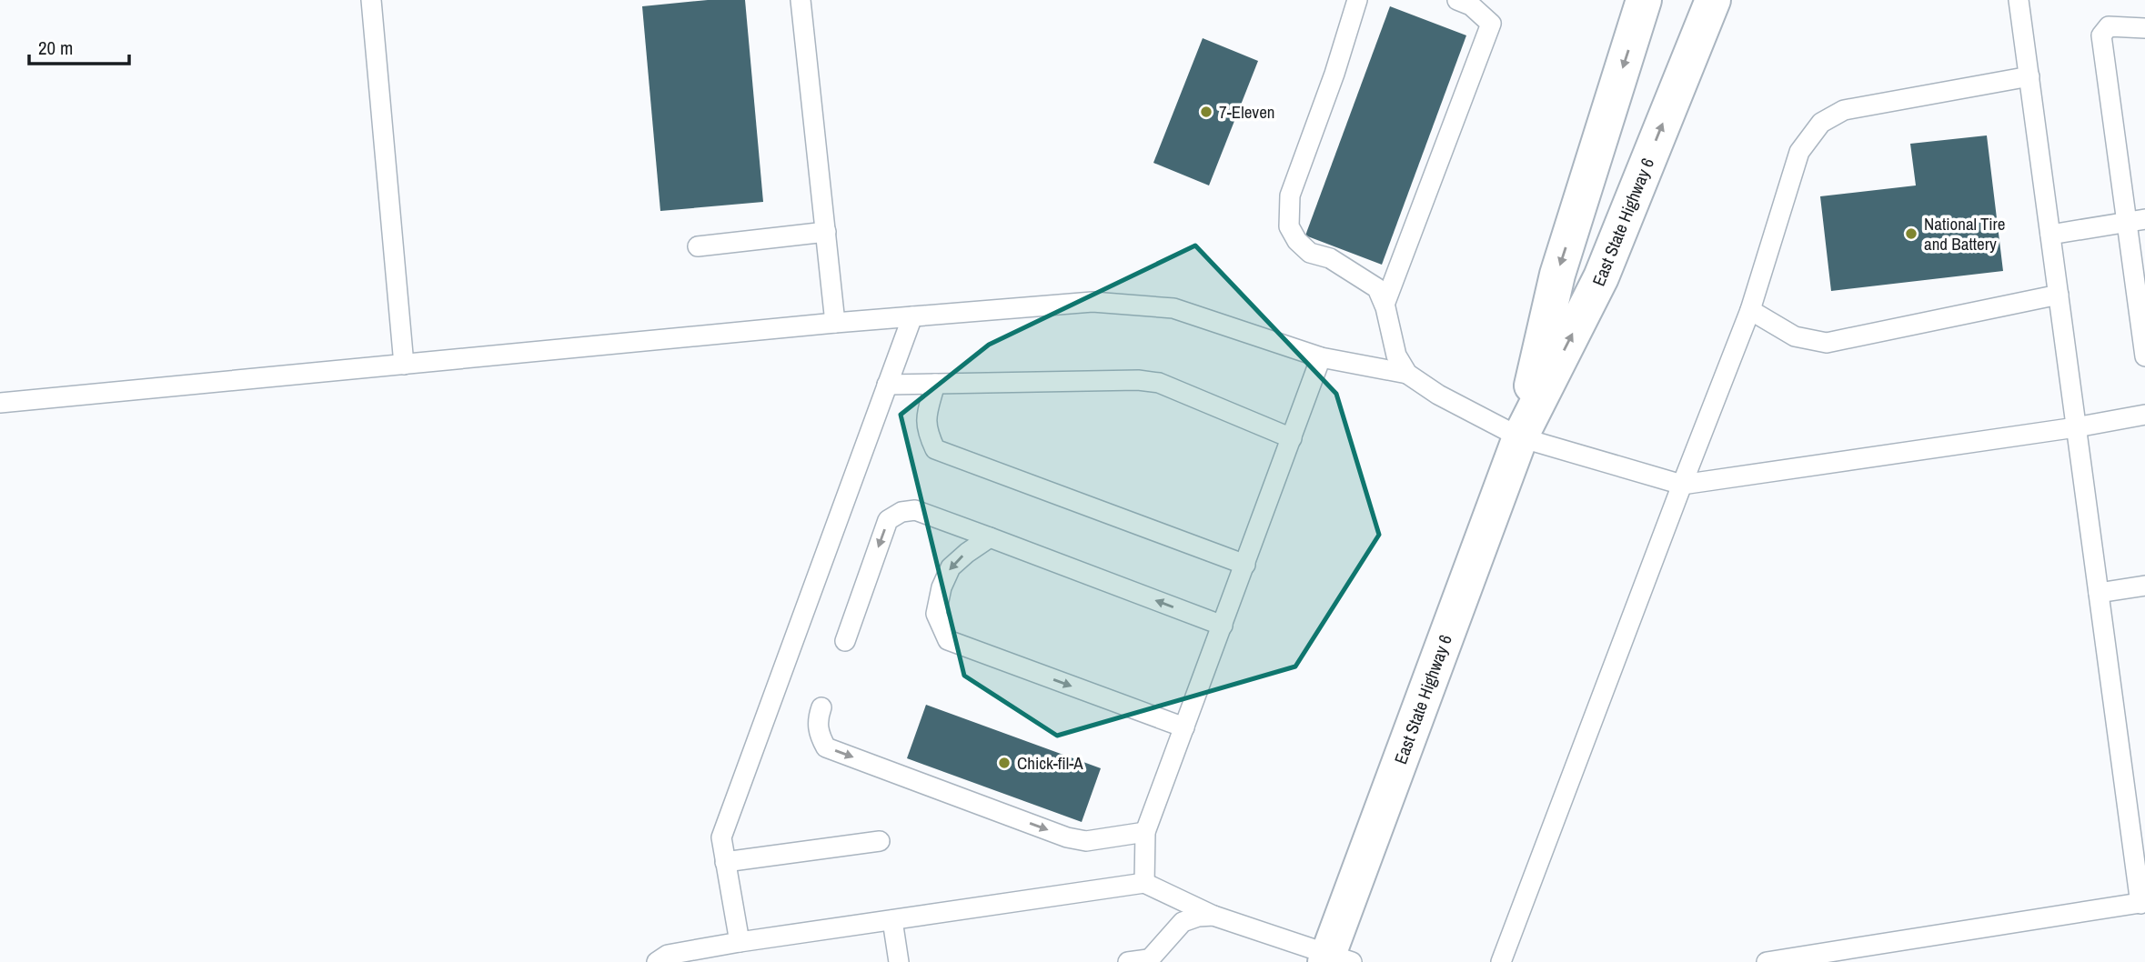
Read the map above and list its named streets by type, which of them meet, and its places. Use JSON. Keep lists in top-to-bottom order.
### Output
{
  "streets": {
    "main road": ["East State Highway 6"]
  },
  "places": ["7-Eleven", "National Tire and Battery", "Chick-fil-A"],
  "scale_bar": "20 m"
}
